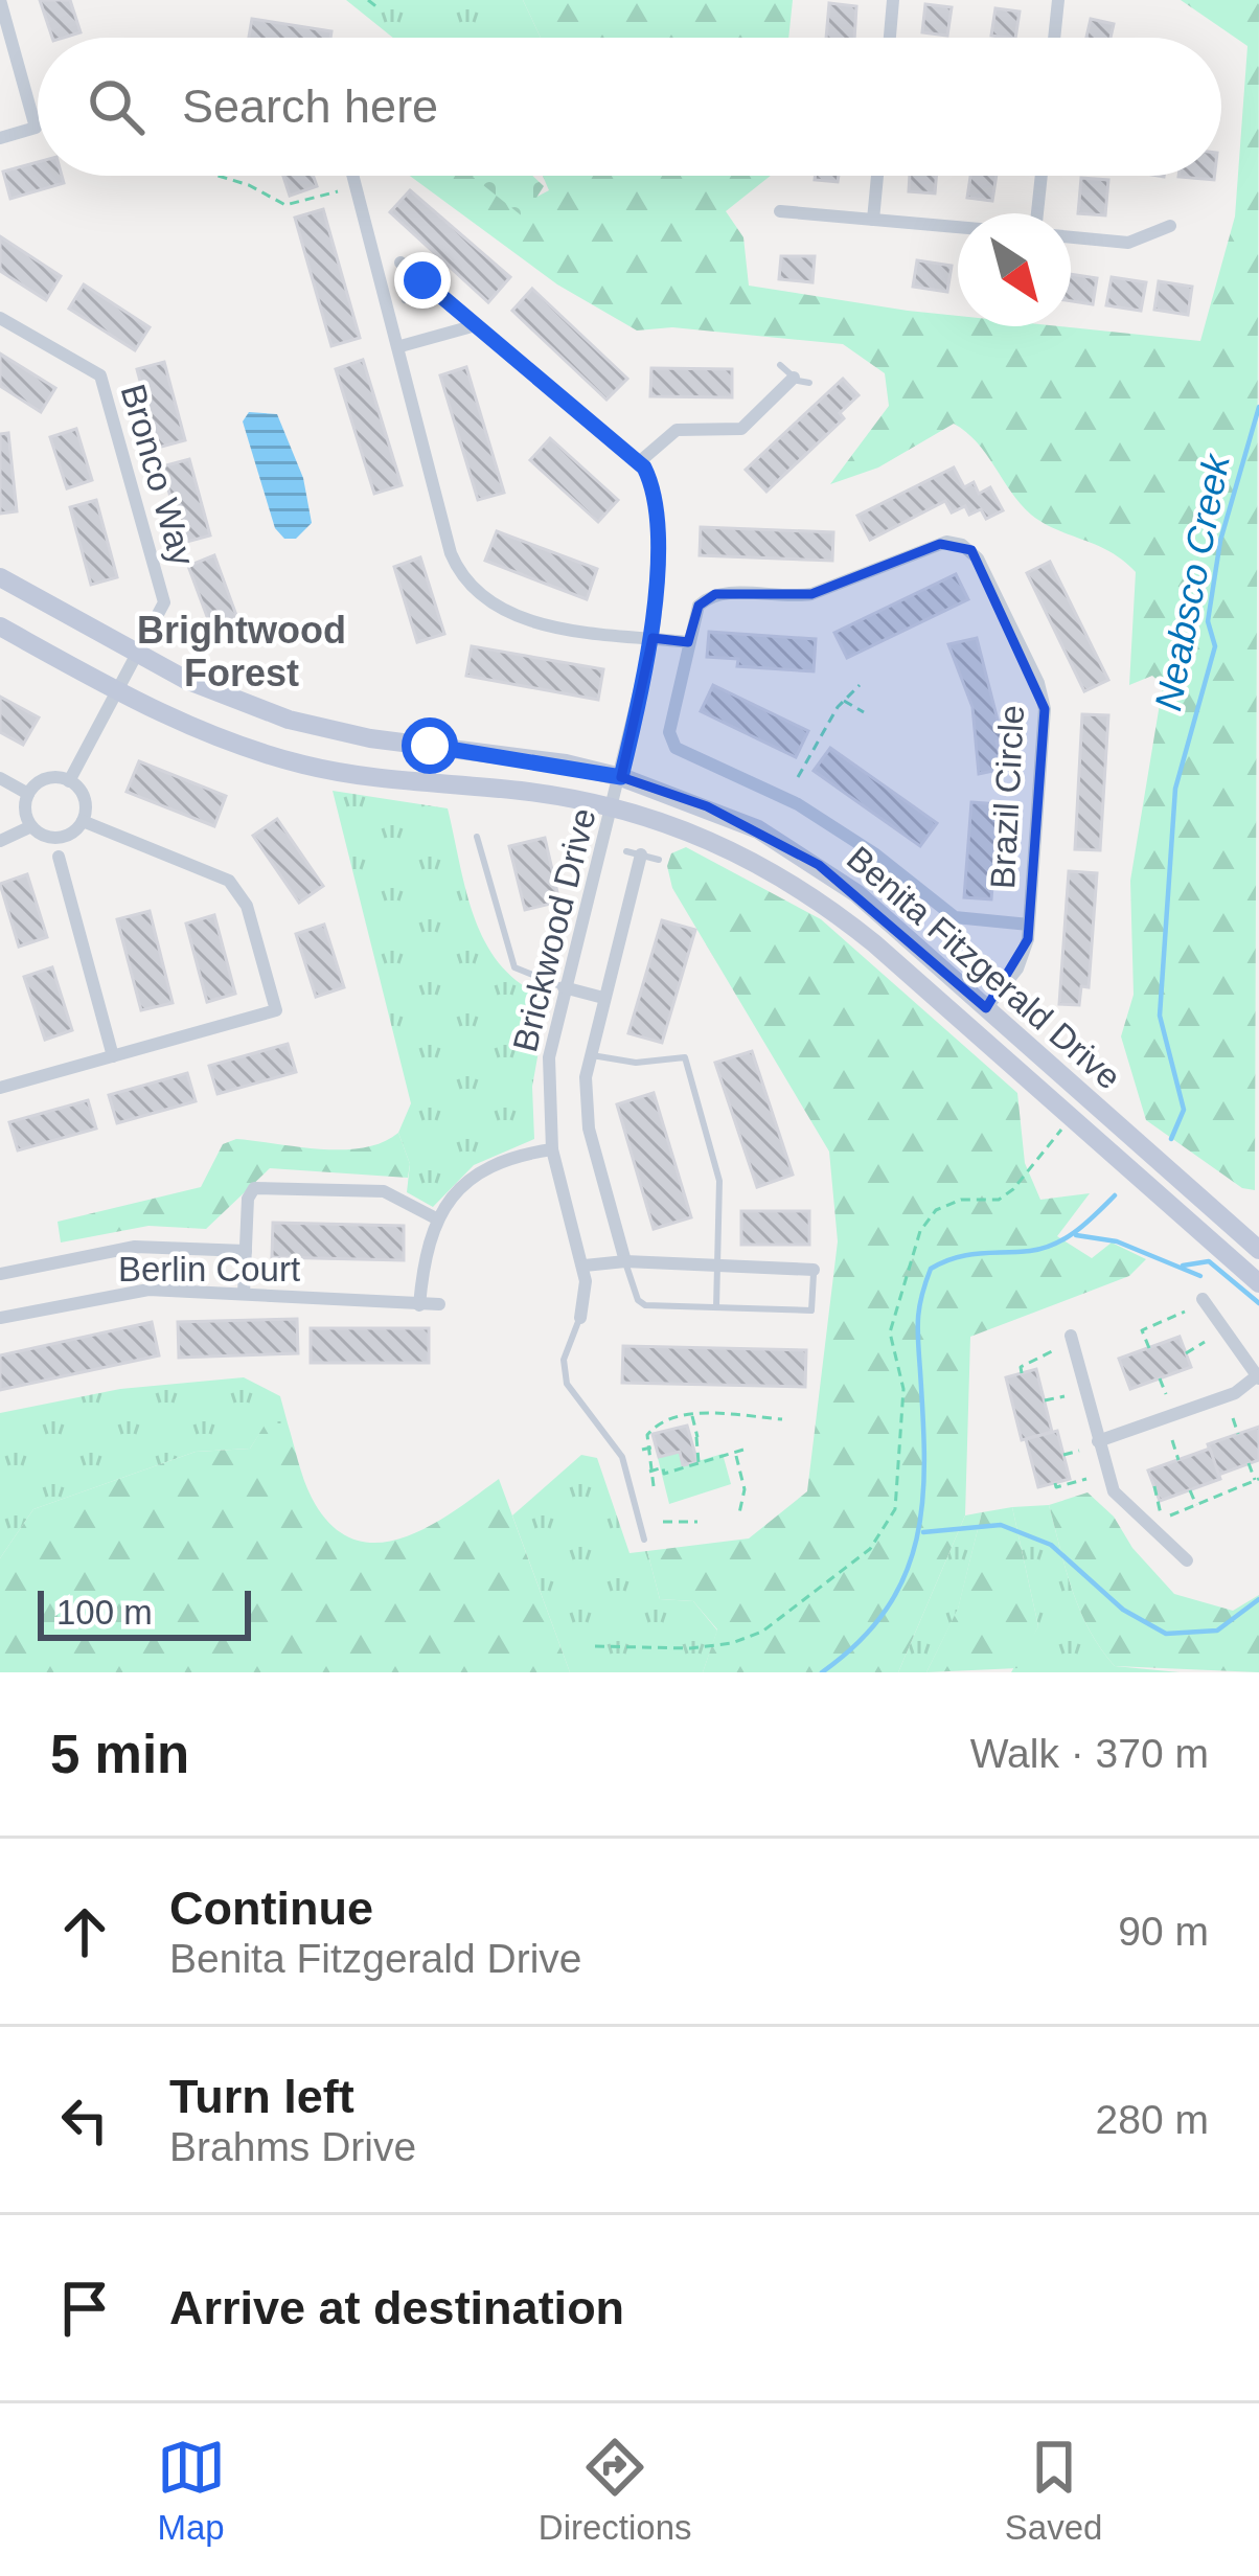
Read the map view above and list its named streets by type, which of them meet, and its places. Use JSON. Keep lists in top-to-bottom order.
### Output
{
  "streets": {
    "main road": ["Benita Fitzgerald Drive"],
    "street": [
      "Bronco Way",
      "Brazil Circle",
      "Brickwood Drive",
      "Berlin Court"
    ]
  },
  "crossings": [
    ["Bronco Way", "Benita Fitzgerald Drive"],
    ["Brazil Circle", "Benita Fitzgerald Drive"],
    ["Brickwood Drive", "Benita Fitzgerald Drive"]
  ],
  "districts": ["Brightwood Forest"],
  "water": ["Neabsco Creek"],
  "scale_bar": "100 m",
  "north": "bottom right",
  "page": {
    "search": "Search here",
    "scale": "100 m",
    "heading": ["5 min", "Walk · 370 m"],
    "list": [
      ["Continue", "Benita Fitzgerald Drive", "90 m"],
      ["Turn left", "Brahms Drive", "280 m"],
      "Arrive at destination"
    ],
    "nav": ["Map", "Directions", "Saved"]
  }
}
